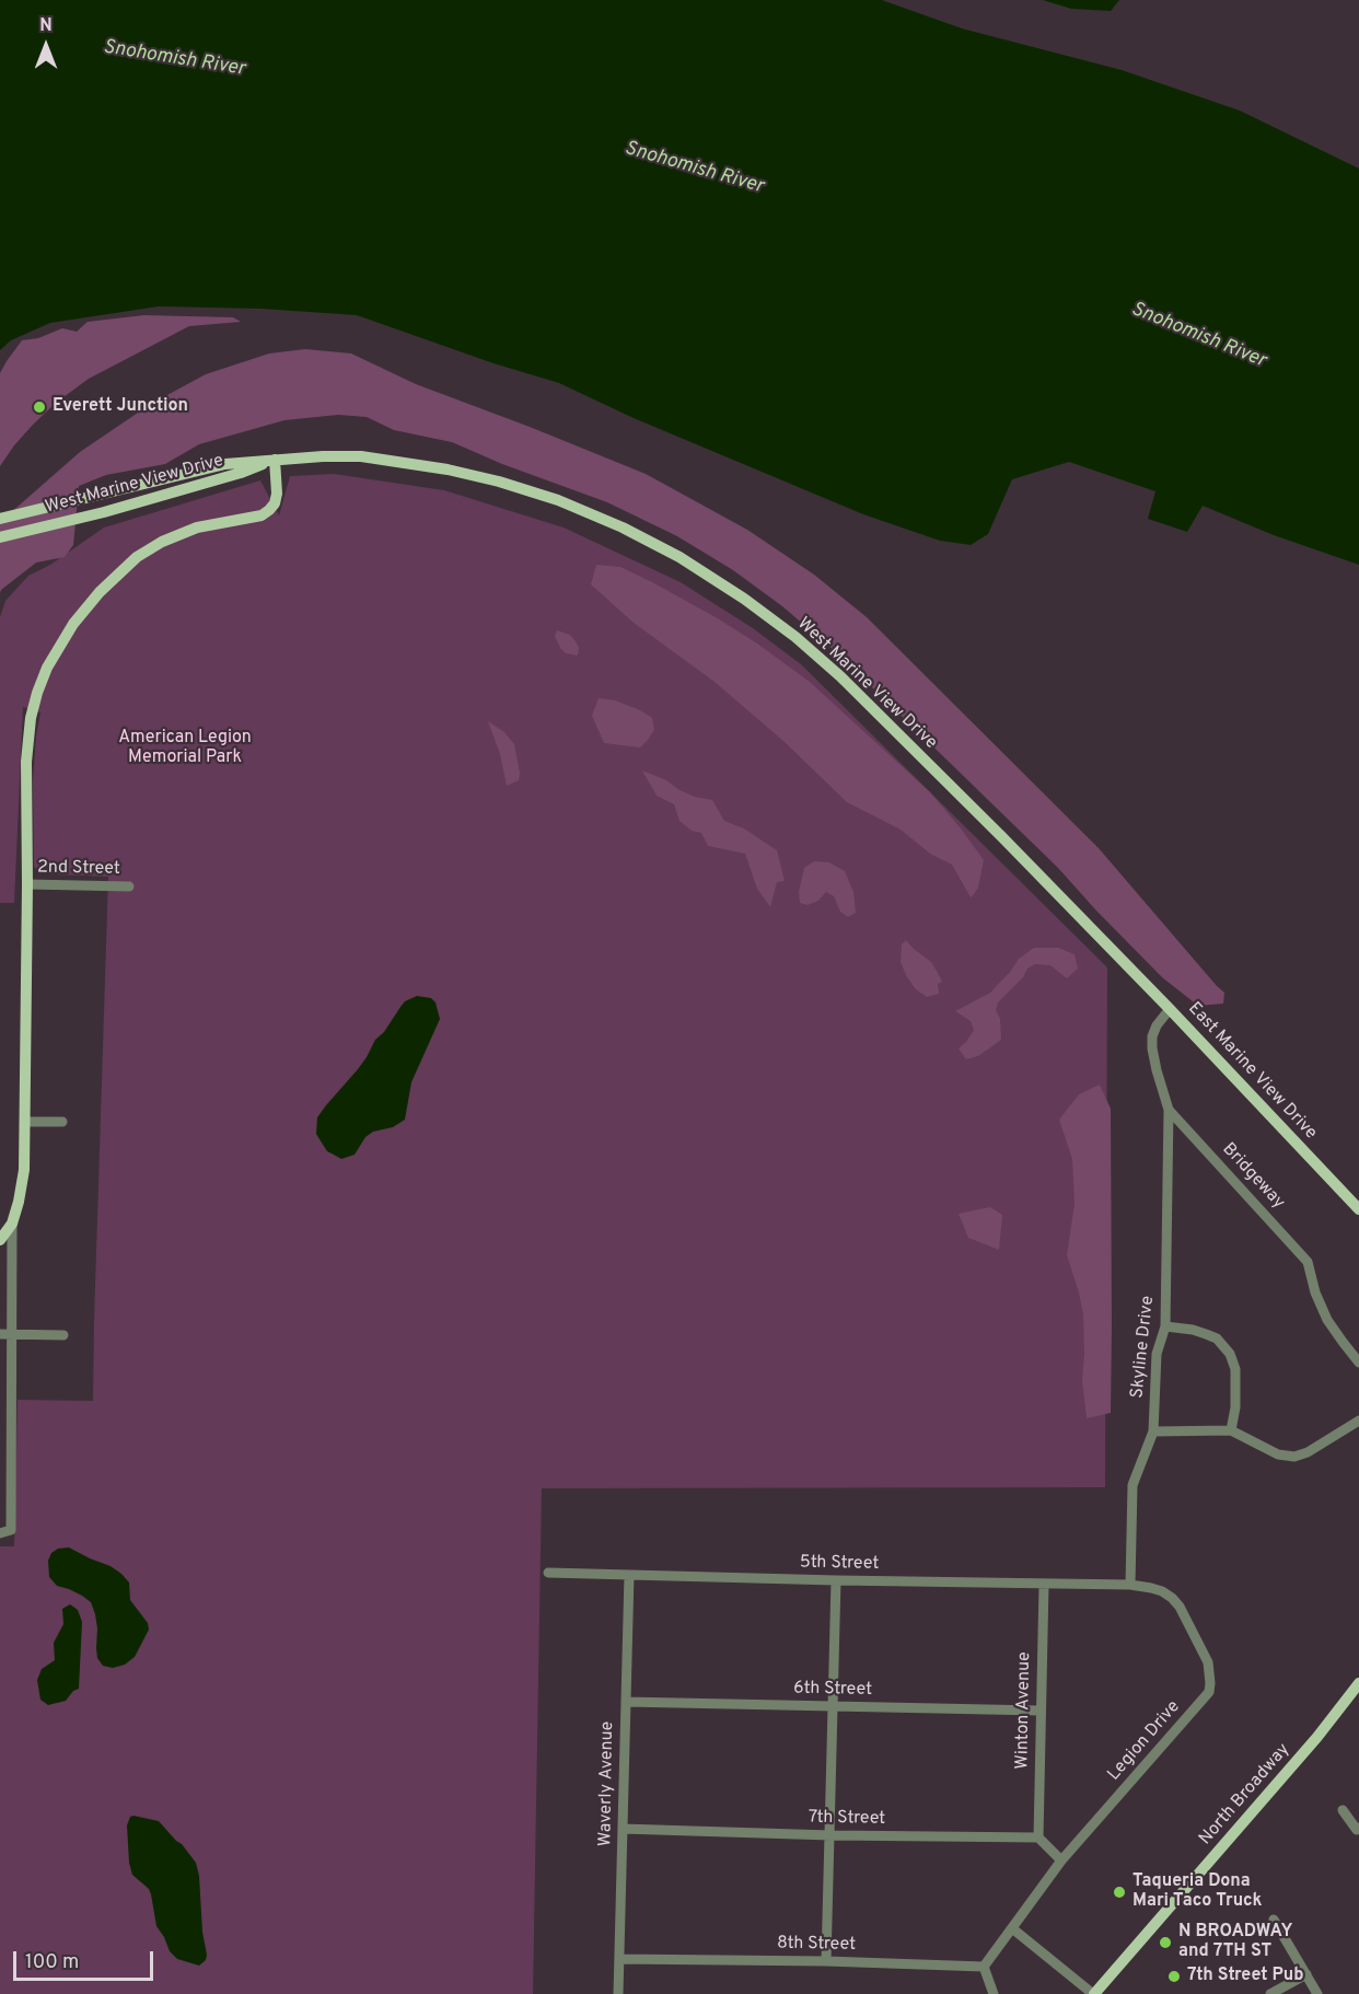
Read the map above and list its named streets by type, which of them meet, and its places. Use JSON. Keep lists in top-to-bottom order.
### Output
{
  "streets": {
    "main road": ["West Marine View Drive", "East Marine View Drive", "North Broadway"],
    "street": [
      "2nd Street",
      "Bridgeway",
      "Skyline Drive",
      "5th Street",
      "6th Street",
      "Winton Avenue",
      "Legion Drive",
      "Waverly Avenue",
      "7th Street",
      "8th Street"
    ]
  },
  "crossings": [
    ["West Marine View Drive", "East Marine View Drive"],
    ["East Marine View Drive", "Bridgeway"],
    ["Bridgeway", "Skyline Drive"],
    ["Skyline Drive", "5th Street"],
    ["Skyline Drive", "Legion Drive"],
    ["5th Street", "Winton Avenue"],
    ["5th Street", "Legion Drive"],
    ["5th Street", "Waverly Avenue"],
    ["6th Street", "Winton Avenue"],
    ["6th Street", "Waverly Avenue"],
    ["Winton Avenue", "7th Street"],
    ["Legion Drive", "8th Street"],
    ["Waverly Avenue", "7th Street"],
    ["Waverly Avenue", "8th Street"]
  ],
  "water": ["Snohomish River"],
  "parks": ["American Legion Memorial Park"],
  "places": [
    "Everett Junction",
    "Taqueria Dona Mari Taco Truck",
    "N BROADWAY and 7TH ST",
    "7th Street Pub"
  ],
  "scale_bar": "100 m",
  "north": "top"
}
